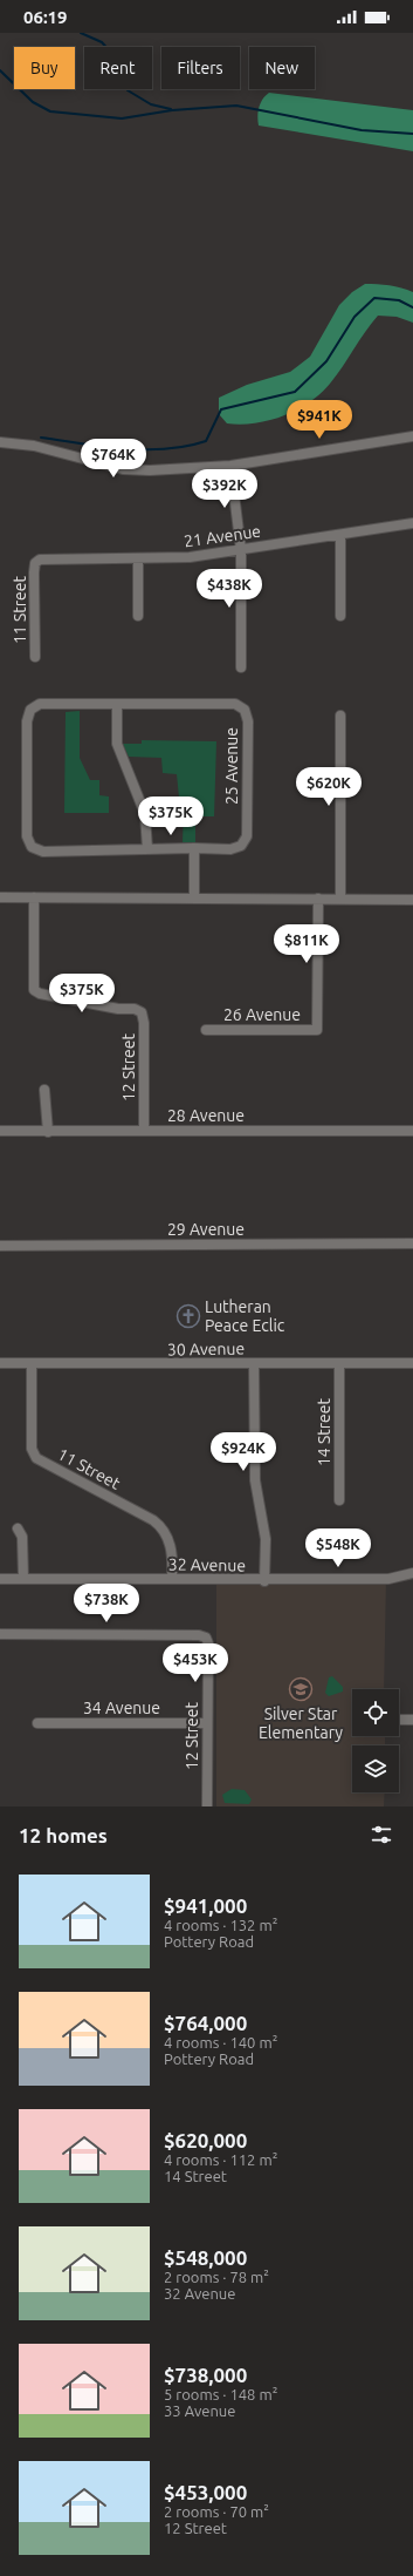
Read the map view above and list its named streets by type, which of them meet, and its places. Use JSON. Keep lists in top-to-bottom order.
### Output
{
  "streets": {
    "street": [
      "21 Avenue",
      "11 Street",
      "25 Avenue",
      "26 Avenue",
      "12 Street",
      "28 Avenue",
      "29 Avenue",
      "30 Avenue",
      "14 Street",
      "32 Avenue",
      "34 Avenue"
    ]
  },
  "crossings": [
    ["21 Avenue", "11 Street"],
    ["11 Street", "30 Avenue"],
    ["11 Street", "32 Avenue"],
    ["12 Street", "28 Avenue"],
    ["12 Street", "34 Avenue"],
    ["30 Avenue", "14 Street"]
  ],
  "places": {
    "church": ["Lutheran Peace Eclic"],
    "school or university": ["Silver Star Elementary"]
  },
  "page": {
    "status": "06:19",
    "chip": [
      "Buy",
      "Rent",
      "Filters",
      "New"
    ],
    "price": [
      "$941K",
      "$764K",
      "$392K",
      "$438K",
      "$620K",
      "$375K",
      "$811K",
      "$375K",
      "$924K",
      "$548K",
      "$738K",
      "$453K"
    ],
    "heading": "12 homes",
    "list": [
      {
        "name": "$941,000",
        "note": "4 rooms · 132 m² · Pottery Road"
      },
      {
        "name": "$764,000",
        "note": "4 rooms · 140 m² · Pottery Road"
      },
      {
        "name": "$620,000",
        "note": "4 rooms · 112 m² · 14 Street"
      },
      {
        "name": "$548,000",
        "note": "2 rooms · 78 m² · 32 Avenue"
      },
      {
        "name": "$738,000",
        "note": "5 rooms · 148 m² · 33 Avenue"
      },
      {
        "name": "$453,000",
        "note": "2 rooms · 70 m² · 12 Street"
      }
    ]
  }
}
